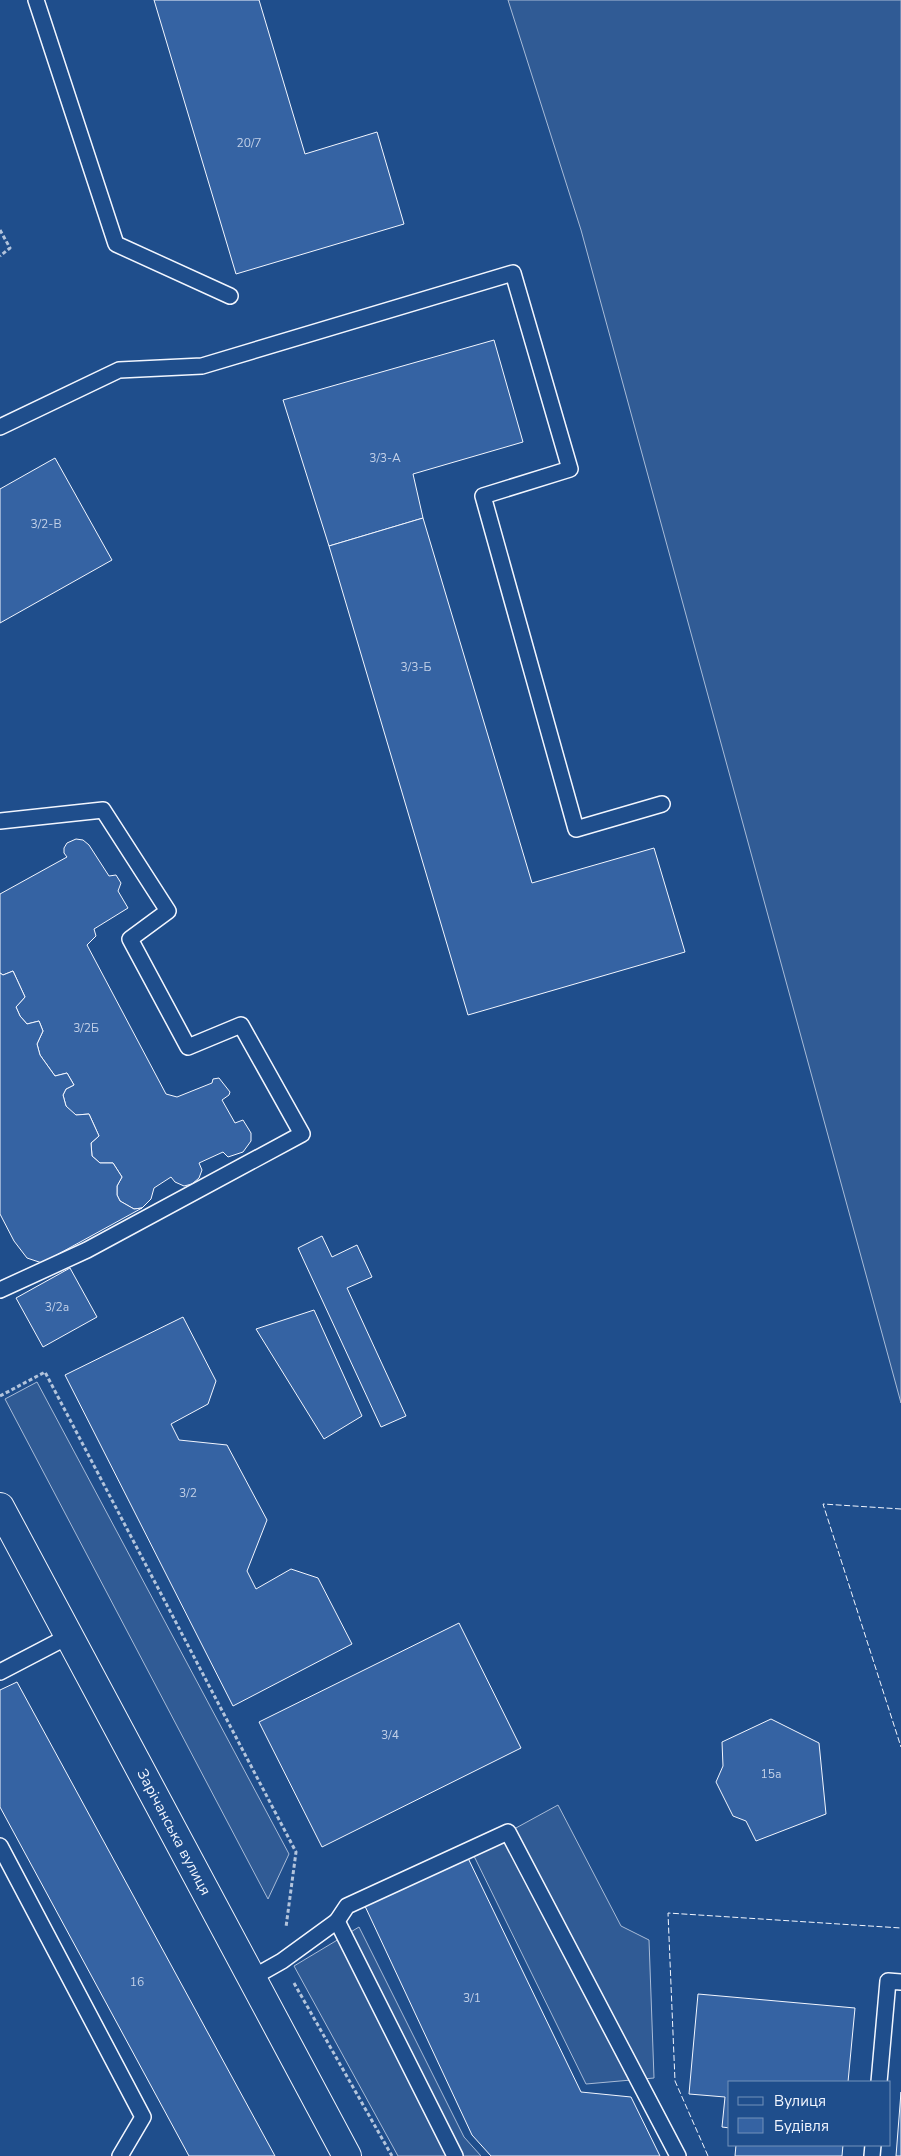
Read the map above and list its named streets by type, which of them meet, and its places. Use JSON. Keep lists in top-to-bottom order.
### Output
{
  "streets": {
    "street": ["Зарічанська вулиця"]
  },
  "house_numbers": [
    "20/7",
    "3/3-А",
    "3/2-В",
    "3/3-Б",
    "3/2Б",
    "3/2а",
    "3/2",
    "3/4",
    "15а",
    "16",
    "3/1"
  ],
  "legend": ["Вулиця", "Будівля"]
}
